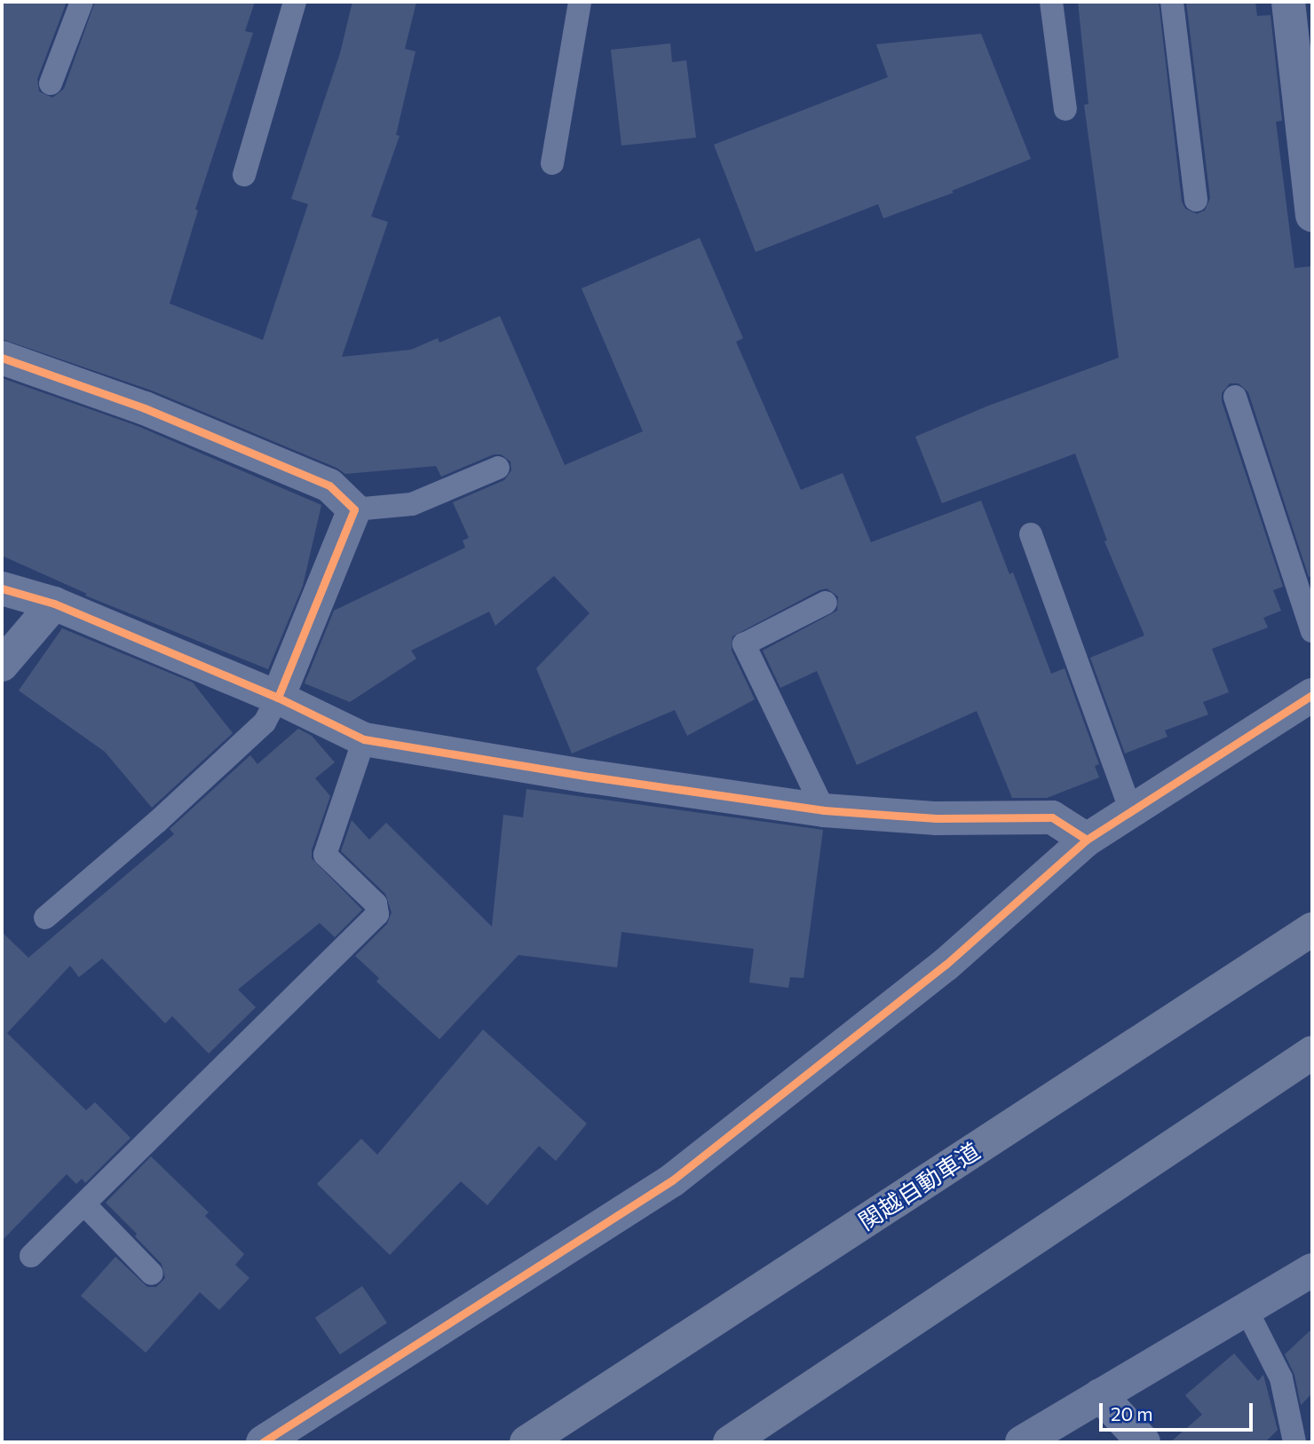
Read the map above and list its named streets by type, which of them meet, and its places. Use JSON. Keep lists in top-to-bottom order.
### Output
{
  "streets": {
    "highway": ["関越自動車道"]
  },
  "scale_bar": "20 m"
}
